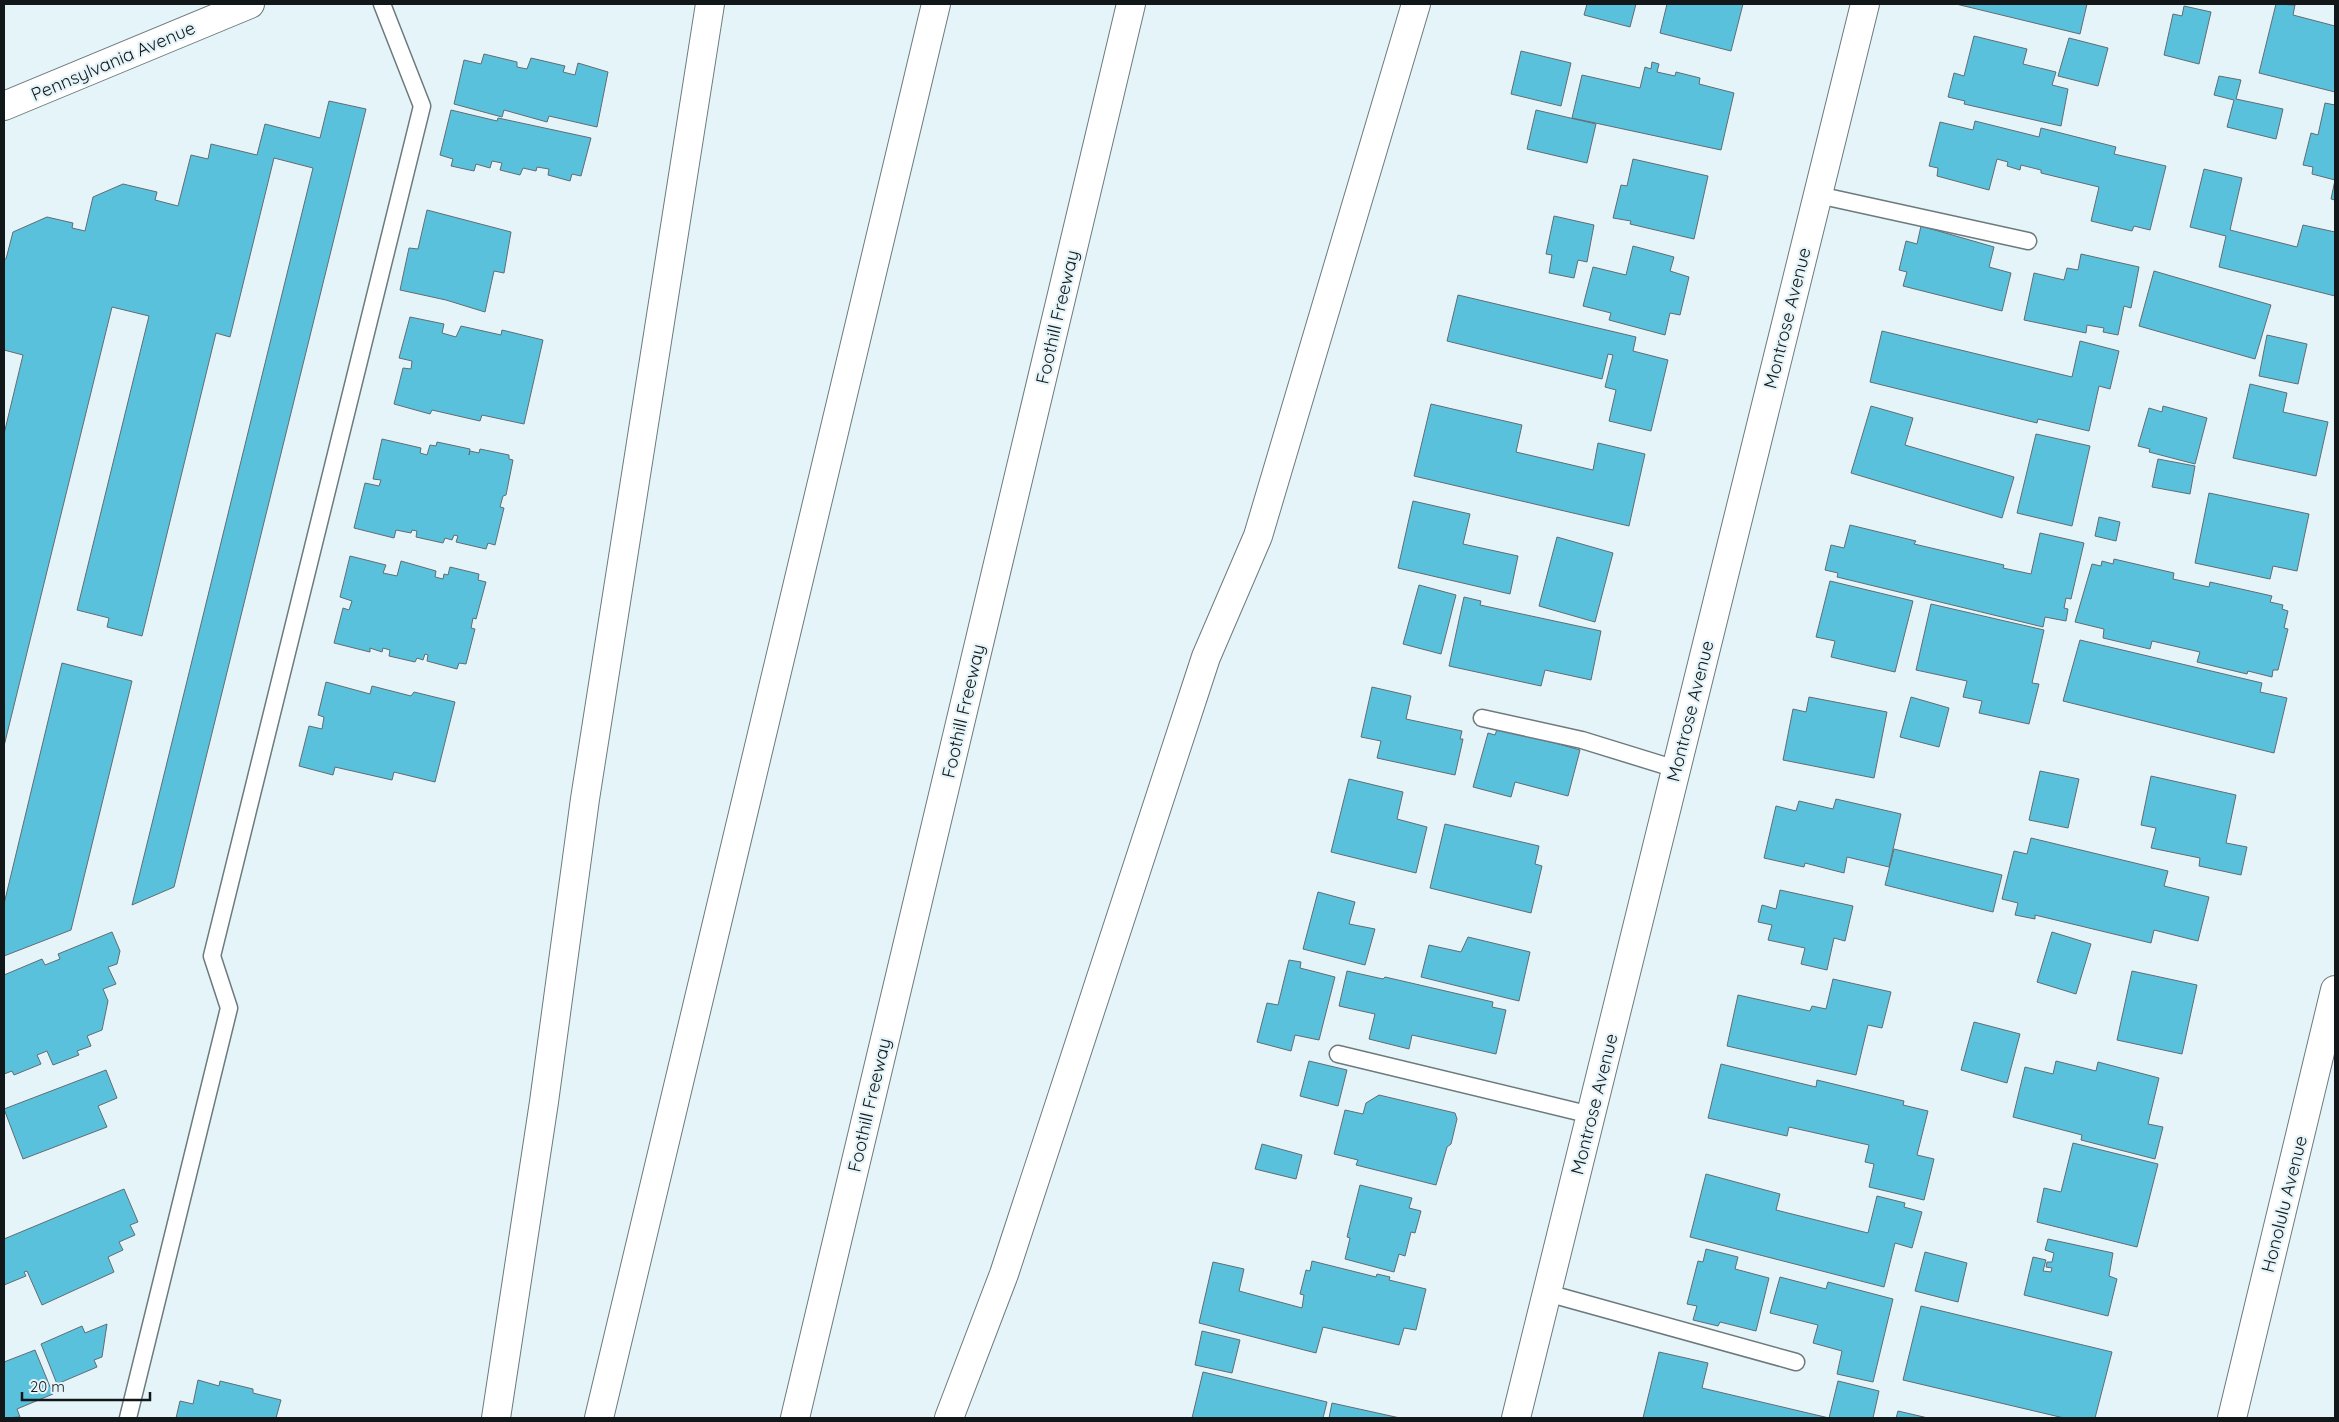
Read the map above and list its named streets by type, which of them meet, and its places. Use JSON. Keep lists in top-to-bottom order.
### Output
{
  "streets": {
    "main road": [
      "Pennsylvania Avenue",
      "Foothill Freeway",
      "Montrose Avenue",
      "Honolulu Avenue"
    ]
  },
  "scale_bar": "20 m"
}
